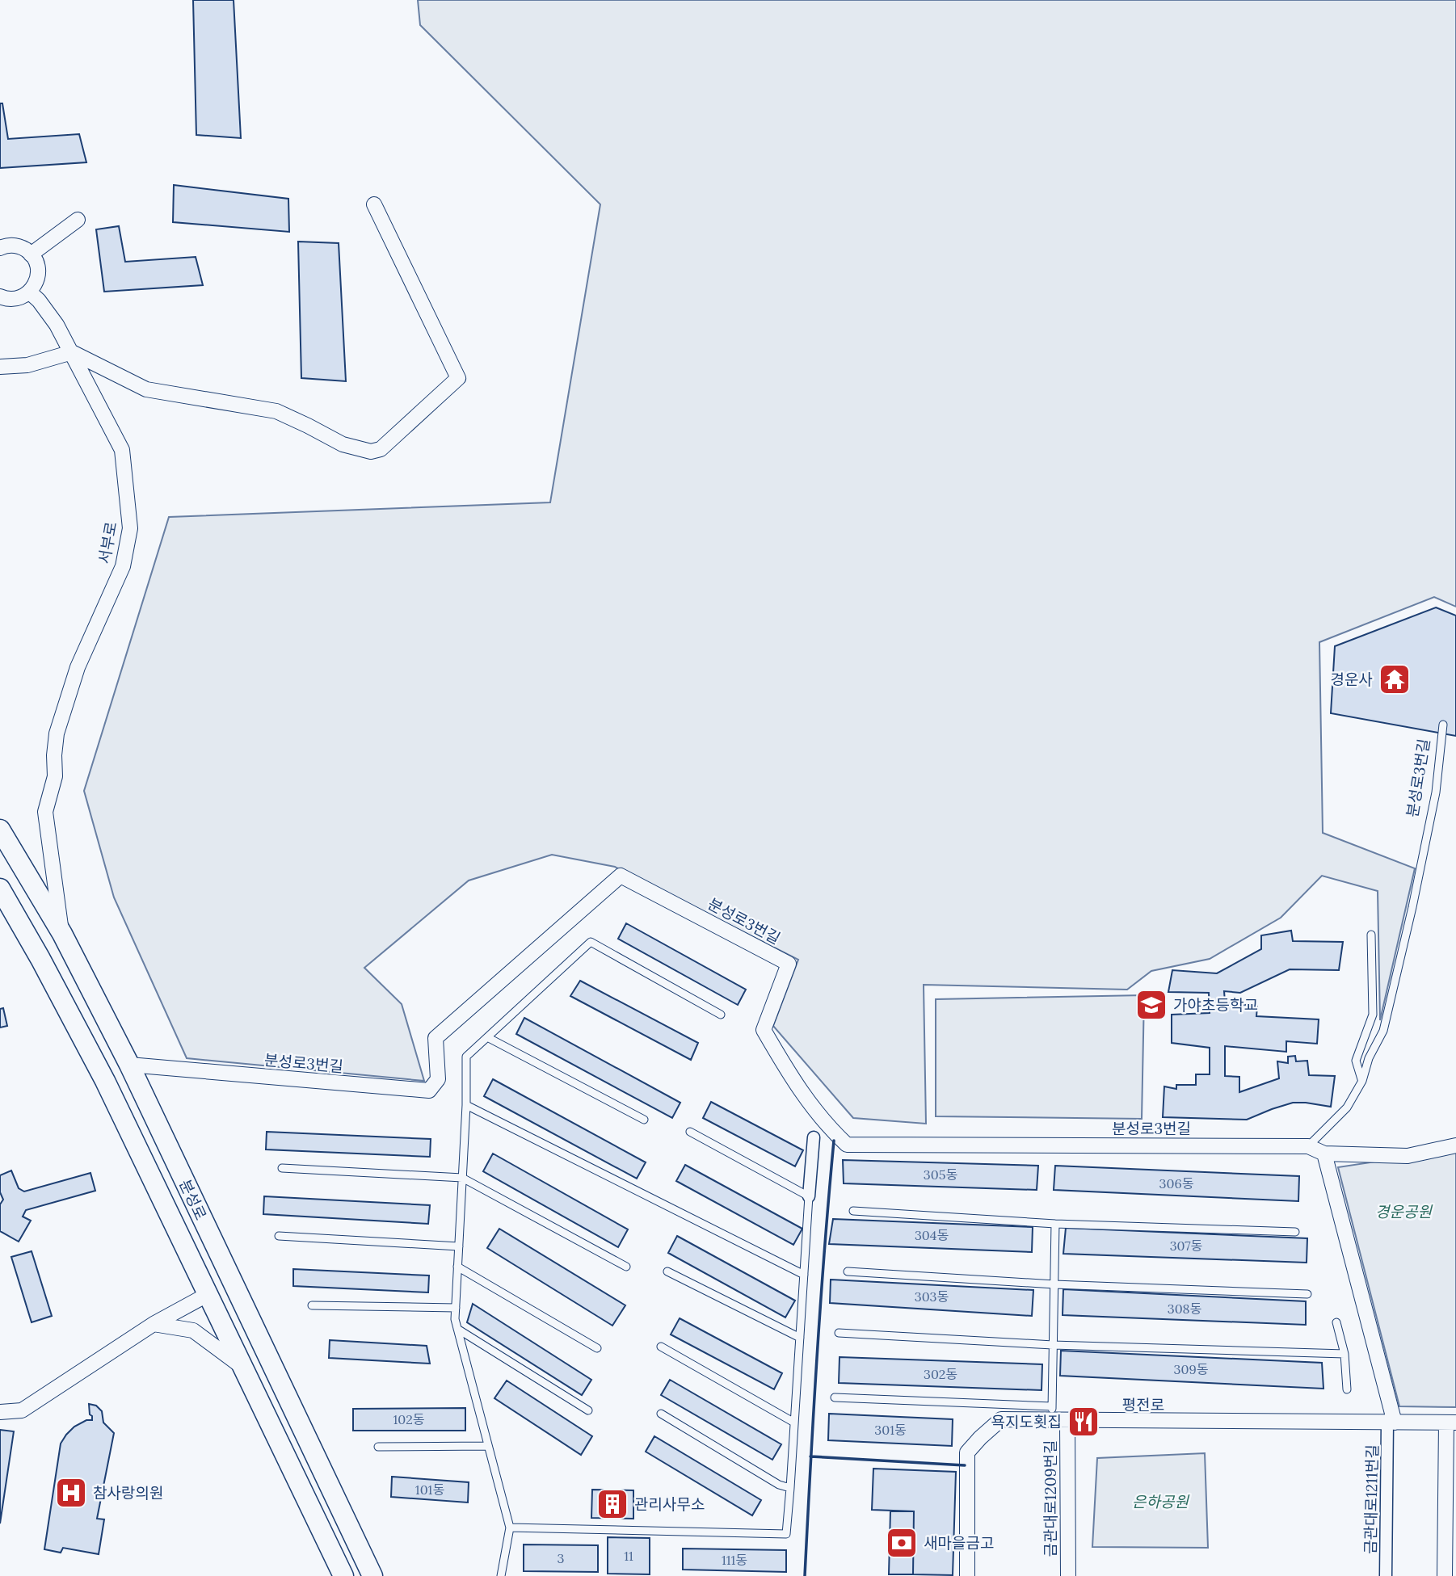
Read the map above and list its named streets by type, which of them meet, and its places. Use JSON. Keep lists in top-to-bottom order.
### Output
{
  "streets": {
    "main road": ["분성로"],
    "street": [
      "서부로",
      "분성로3번길",
      "평전로",
      "금관대로1209번길",
      "금관대로1211번길"
    ]
  },
  "crossings": [
    ["서부로", "분성로"],
    ["분성로3번길", "분성로"],
    ["평전로", "금관대로1209번길"],
    ["평전로", "금관대로1211번길"]
  ],
  "parks": ["경운공원", "은하공원"],
  "places": {
    "temple": ["경운사"],
    "school or university": ["가야초등학교"],
    "restaurant": ["욕지도횟집"],
    "hospital": ["참사랑의원"],
    "building": ["관리사무소"],
    "bank": ["새마을금고"]
  },
  "house_numbers": [
    "305동",
    "306동",
    "304동",
    "307동",
    "303동",
    "308동",
    "309동",
    "302동",
    "102동",
    "301동",
    "101동",
    "11",
    "3",
    "111동"
  ]
}
